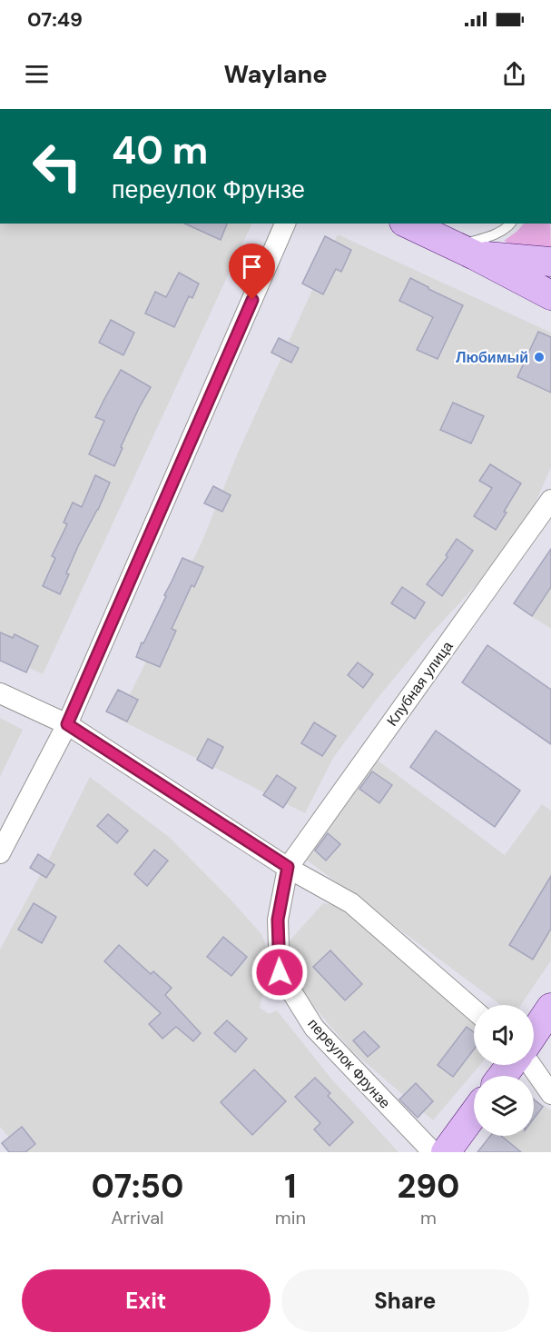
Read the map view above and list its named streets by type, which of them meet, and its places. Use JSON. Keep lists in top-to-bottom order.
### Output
{
  "streets": {
    "street": ["Клубная улица", "переулок Фрунзе"]
  },
  "crossings": [
    ["Клубная улица", "переулок Фрунзе"]
  ],
  "places": ["Любимый"],
  "page": {
    "status": "07:49",
    "header": "Waylane",
    "turn": ["40 m", "переулок Фрунзе"],
    "eta": [
      "07:50",
      "Arrival",
      "1",
      "min",
      "290",
      "m"
    ],
    "buttons": ["Exit", "Share"]
  }
}
